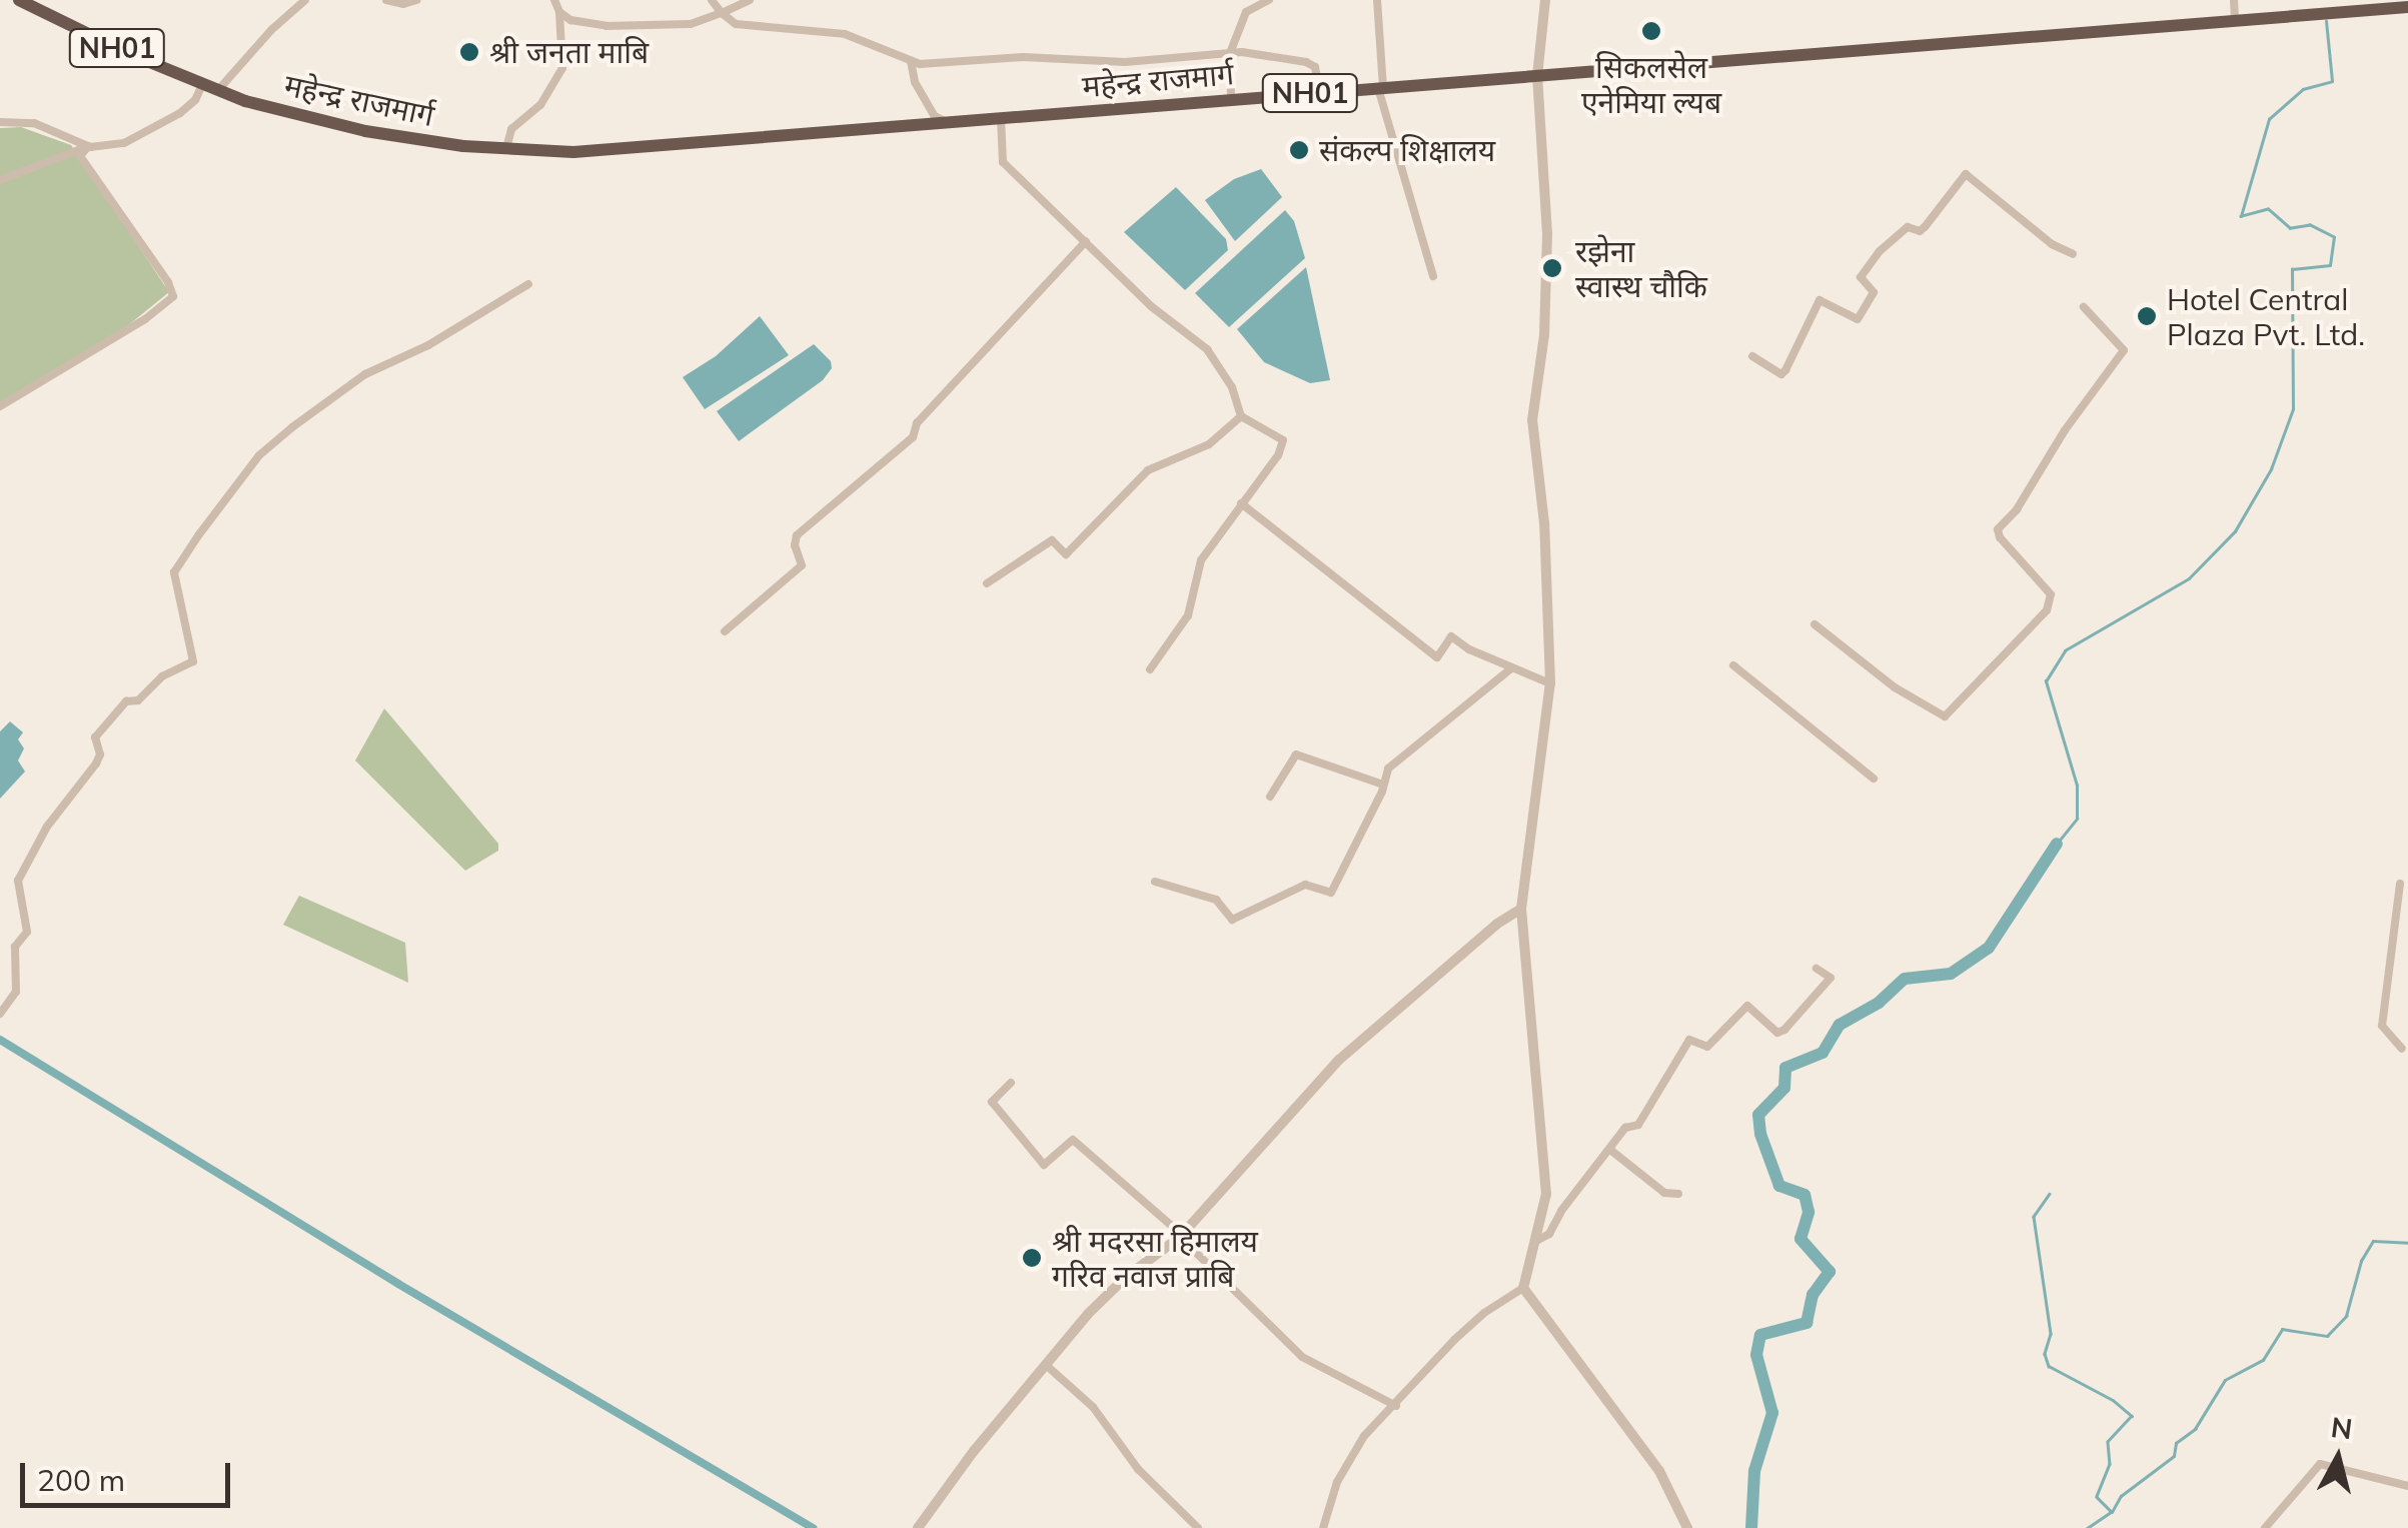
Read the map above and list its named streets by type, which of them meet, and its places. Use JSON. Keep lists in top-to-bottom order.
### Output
{
  "streets": {
    "highway": ["NH01", "महेन्द्र राजमार्ग"]
  },
  "crossings": [
    ["NH01", "महेन्द्र राजमार्ग"]
  ],
  "places": [
    "सिकलसेल एनेमिया ल्यब",
    "श्री जनता माबि",
    "संकल्प शिक्षालय",
    "रझेना स्वास्थ चौकि",
    "Hotel Central Plaza Pvt. Ltd.",
    "श्री मदरसा हिमालय गरिव नवाज प्राबि"
  ],
  "scale_bar": "200 m",
  "north": "top"
}
